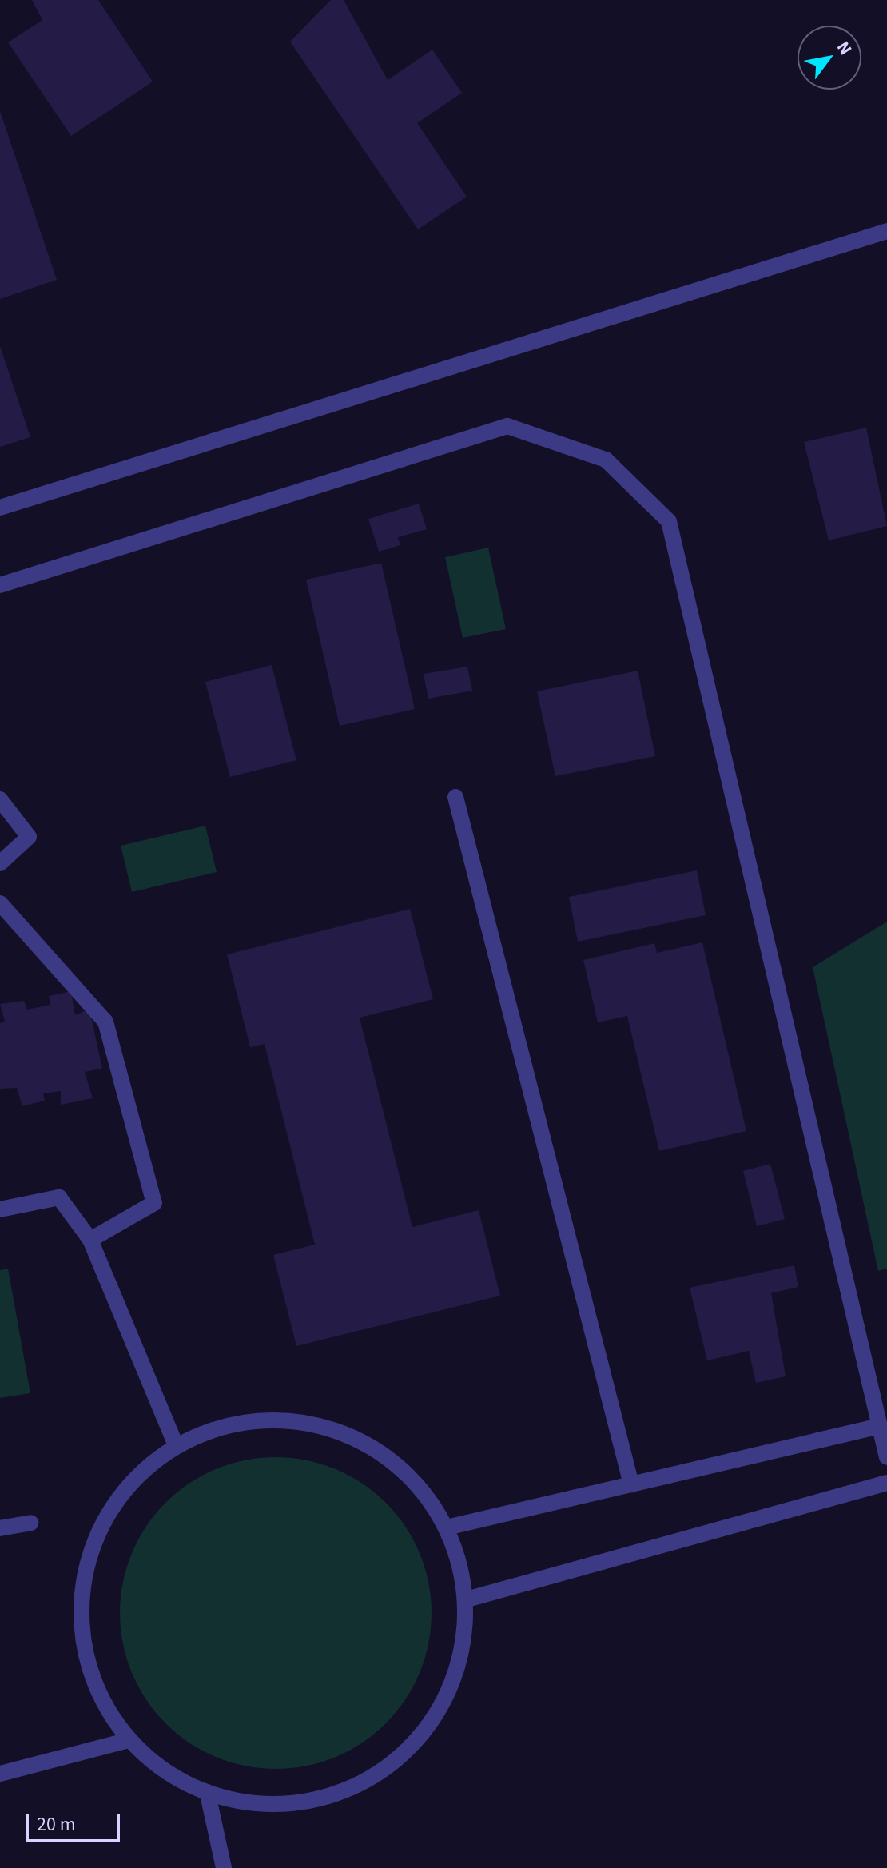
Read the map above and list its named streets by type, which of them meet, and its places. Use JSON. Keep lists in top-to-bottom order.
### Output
{
  "scale_bar": "20 m",
  "north": "top right"
}
